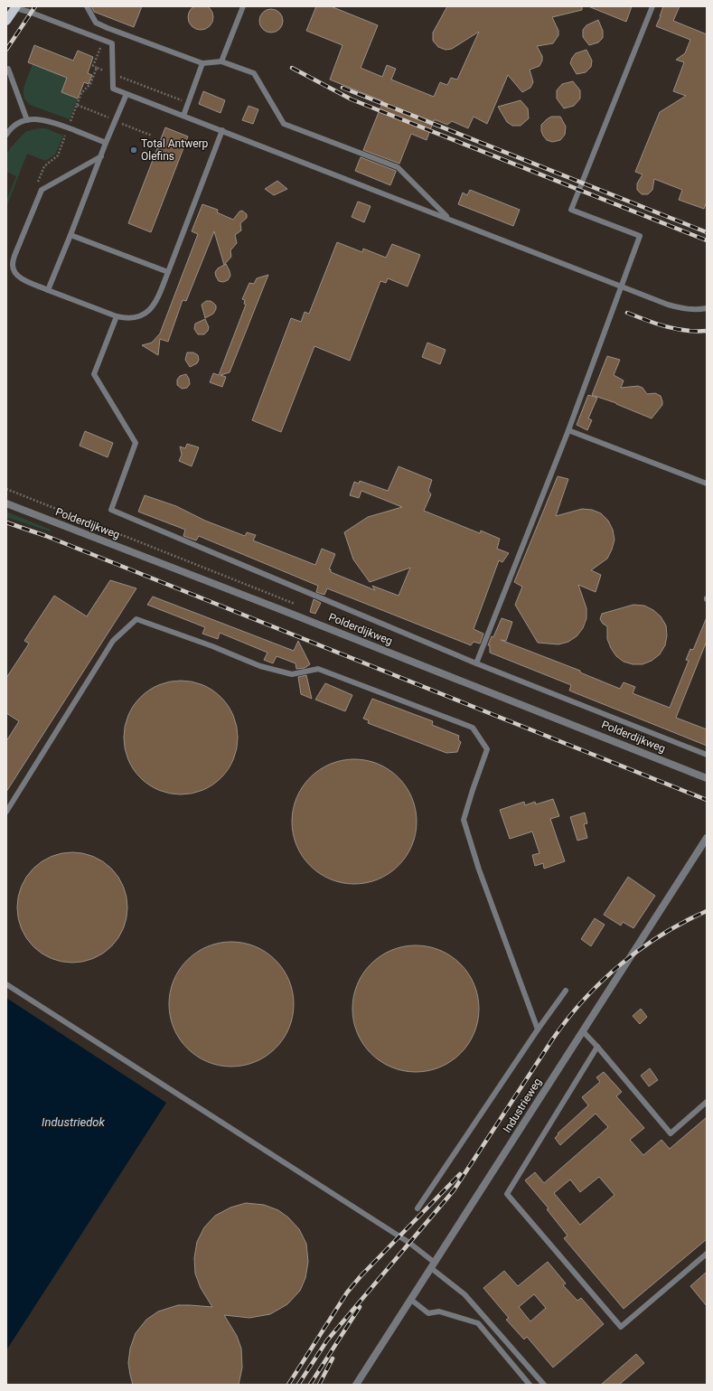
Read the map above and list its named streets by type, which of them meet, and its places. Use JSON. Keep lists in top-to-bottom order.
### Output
{
  "streets": {
    "street": ["Polderdijkweg", "Industrieweg"]
  },
  "water": ["Industriedok"],
  "places": ["Total Antwerp Olefins"]
}
